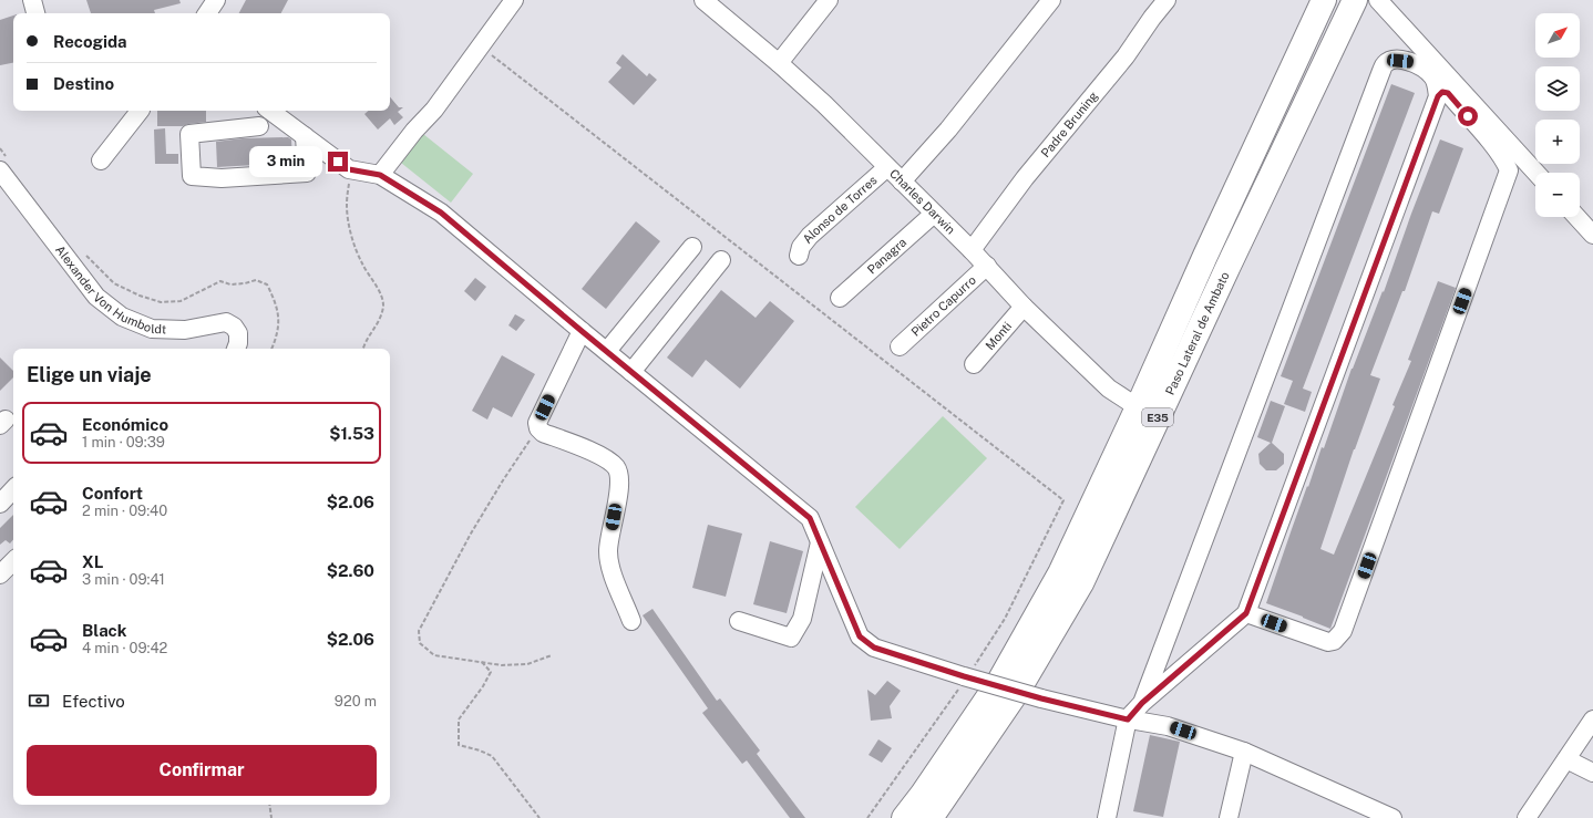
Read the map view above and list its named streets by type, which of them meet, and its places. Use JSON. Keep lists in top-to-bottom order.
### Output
{
  "streets": {
    "highway": ["Paso Lateral de Ambato", "E35"],
    "street": [
      "Padre Bruning",
      "Charles Darwin",
      "Alonso de Torres",
      "Panagra",
      "Alexander Von Humboldt",
      "Pietro Capurro",
      "Monti"
    ]
  },
  "crossings": [
    ["Padre Bruning", "Charles Darwin"],
    ["Charles Darwin", "Alonso de Torres"],
    ["Charles Darwin", "Panagra"],
    ["Charles Darwin", "Pietro Capurro"],
    ["Charles Darwin", "Paso Lateral de Ambato"],
    ["Charles Darwin", "Monti"]
  ],
  "north": "top right",
  "page": {
    "map_buttons": ["+", "−"],
    "banner": ["Recogida", "Destino"],
    "bubble": "3 min",
    "heading": "Elige un viaje",
    "list": [
      {
        "name": "Económico",
        "note": "1 min · 09:39",
        "value": "$1.53"
      },
      {
        "name": "Confort",
        "note": "2 min · 09:40",
        "value": "$2.06"
      },
      {
        "name": "XL",
        "note": "3 min · 09:41",
        "value": "$2.60"
      },
      {
        "name": "Black",
        "note": "4 min · 09:42",
        "value": "$2.06"
      }
    ],
    "pay": ["Efectivo", "920 m"],
    "buttons": "Confirmar"
  }
}
